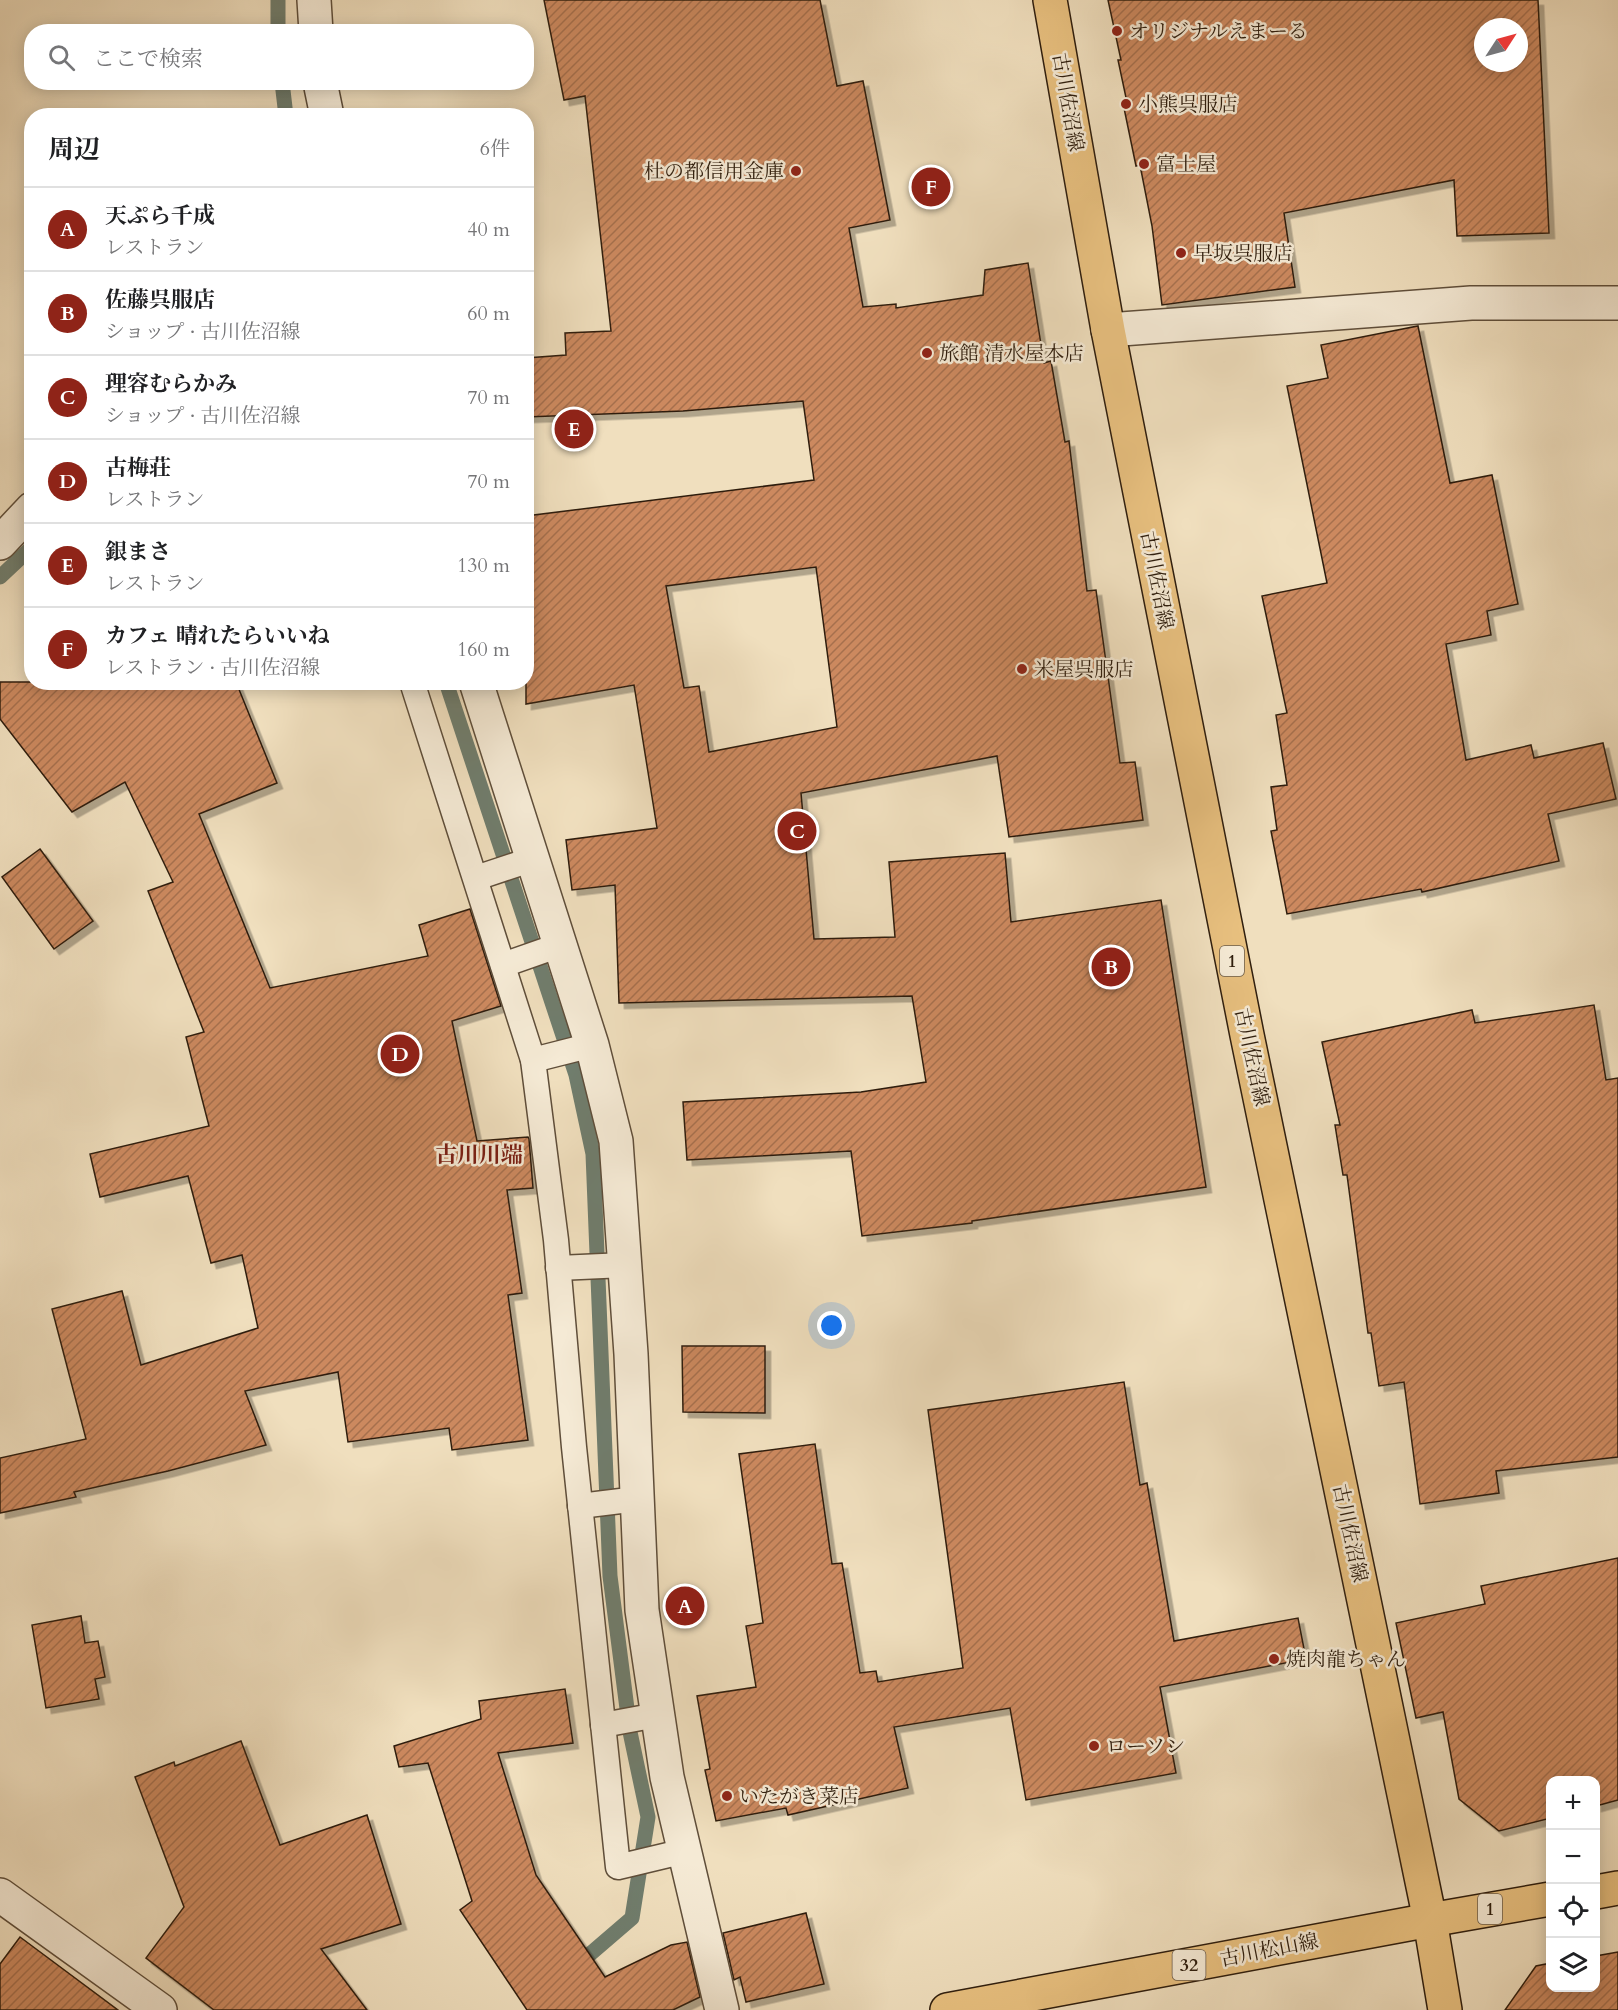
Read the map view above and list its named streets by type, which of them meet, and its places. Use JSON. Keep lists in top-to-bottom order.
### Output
{
  "streets": {
    "main road": [
      "古川佐沼線",
      "1",
      "古川松山線",
      "32"
    ]
  },
  "crossings": [
    ["古川佐沼線", "1"],
    ["古川佐沼線", "古川松山線"],
    ["1", "古川松山線"]
  ],
  "districts": ["古川川端"],
  "places": [
    "オリジナルえまーる",
    "小熊呉服店",
    "富士屋",
    "杜の都信用金庫",
    "早坂呉服店",
    "旅館 清水屋本店",
    "米屋呉服店",
    "焼肉龍ちゃん",
    "ローソン",
    "いたがき菜店"
  ],
  "north": "top right",
  "page": {
    "search": "ここで検索",
    "heading": ["周辺", "6件"],
    "pins": [
      "F",
      "E",
      "C",
      "B",
      "D",
      "A"
    ],
    "list": [
      {
        "mark": "A",
        "name": "天ぷら千成",
        "note": "レストラン",
        "value": "40 m"
      },
      {
        "mark": "B",
        "name": "佐藤呉服店",
        "note": "ショップ · 古川佐沼線",
        "value": "60 m"
      },
      {
        "mark": "C",
        "name": "理容むらかみ",
        "note": "ショップ · 古川佐沼線",
        "value": "70 m"
      },
      {
        "mark": "D",
        "name": "古梅荘",
        "note": "レストラン",
        "value": "70 m"
      },
      {
        "mark": "E",
        "name": "銀まさ",
        "note": "レストラン",
        "value": "130 m"
      },
      {
        "mark": "F",
        "name": "カフェ 晴れたらいいね",
        "note": "レストラン · 古川佐沼線",
        "value": "160 m"
      }
    ],
    "map_buttons": ["+", "−"]
  }
}
